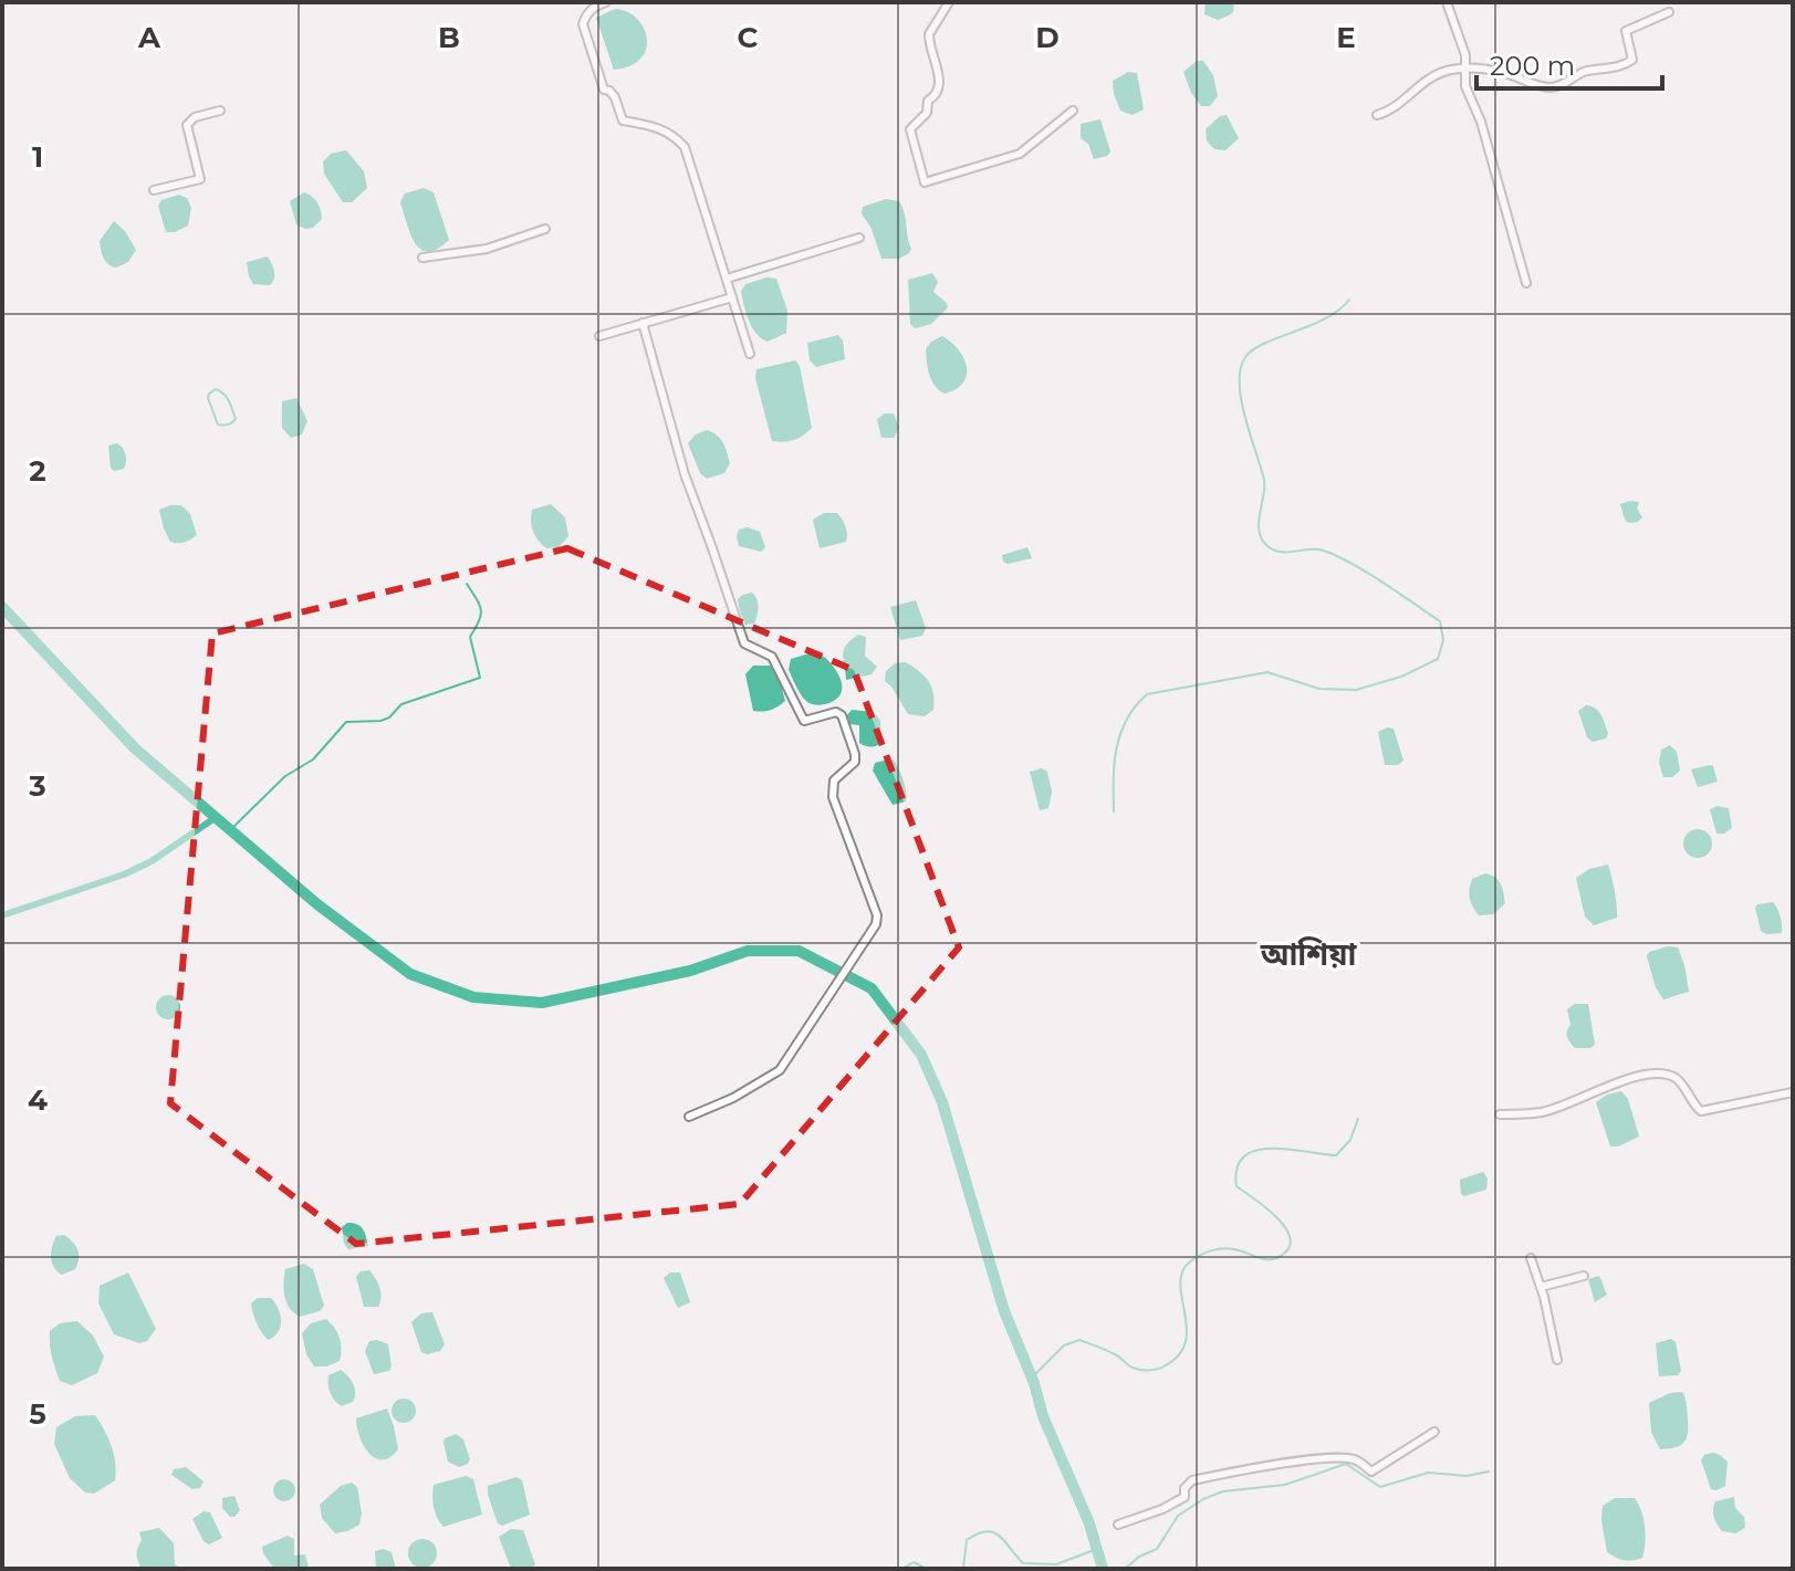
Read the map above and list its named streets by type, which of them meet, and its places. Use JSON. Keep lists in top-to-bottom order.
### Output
{
  "districts": ["আশিয়া"],
  "scale_bar": "200 m",
  "grid": {
    "columns": [
      "A",
      "B",
      "C",
      "D",
      "E"
    ],
    "rows": [
      "1",
      "2",
      "3",
      "4",
      "5"
    ]
  }
}
